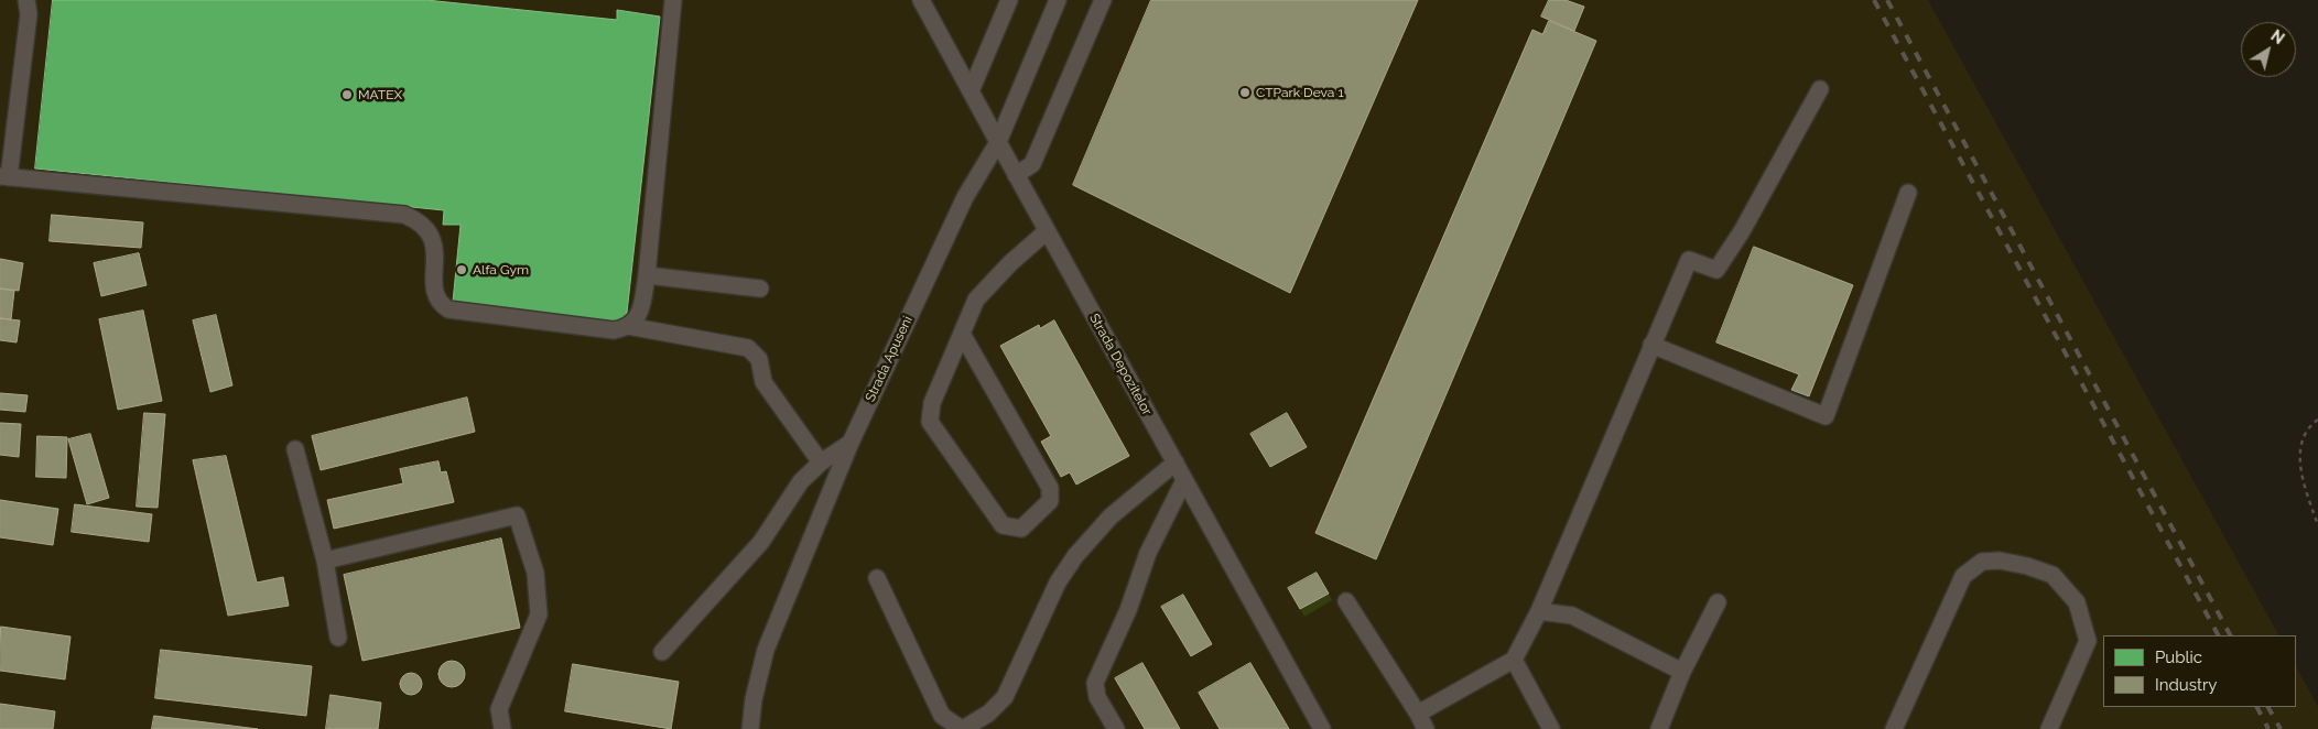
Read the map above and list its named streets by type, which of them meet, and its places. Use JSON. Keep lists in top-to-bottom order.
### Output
{
  "streets": {
    "street": ["Strada Apuseni", "Strada Depozitelor"]
  },
  "crossings": [
    ["Strada Apuseni", "Strada Depozitelor"]
  ],
  "places": ["CTPark Deva 1", "MATEX", "Alfa Gym"],
  "legend": ["Public", "Industry"],
  "north": "top right"
}
